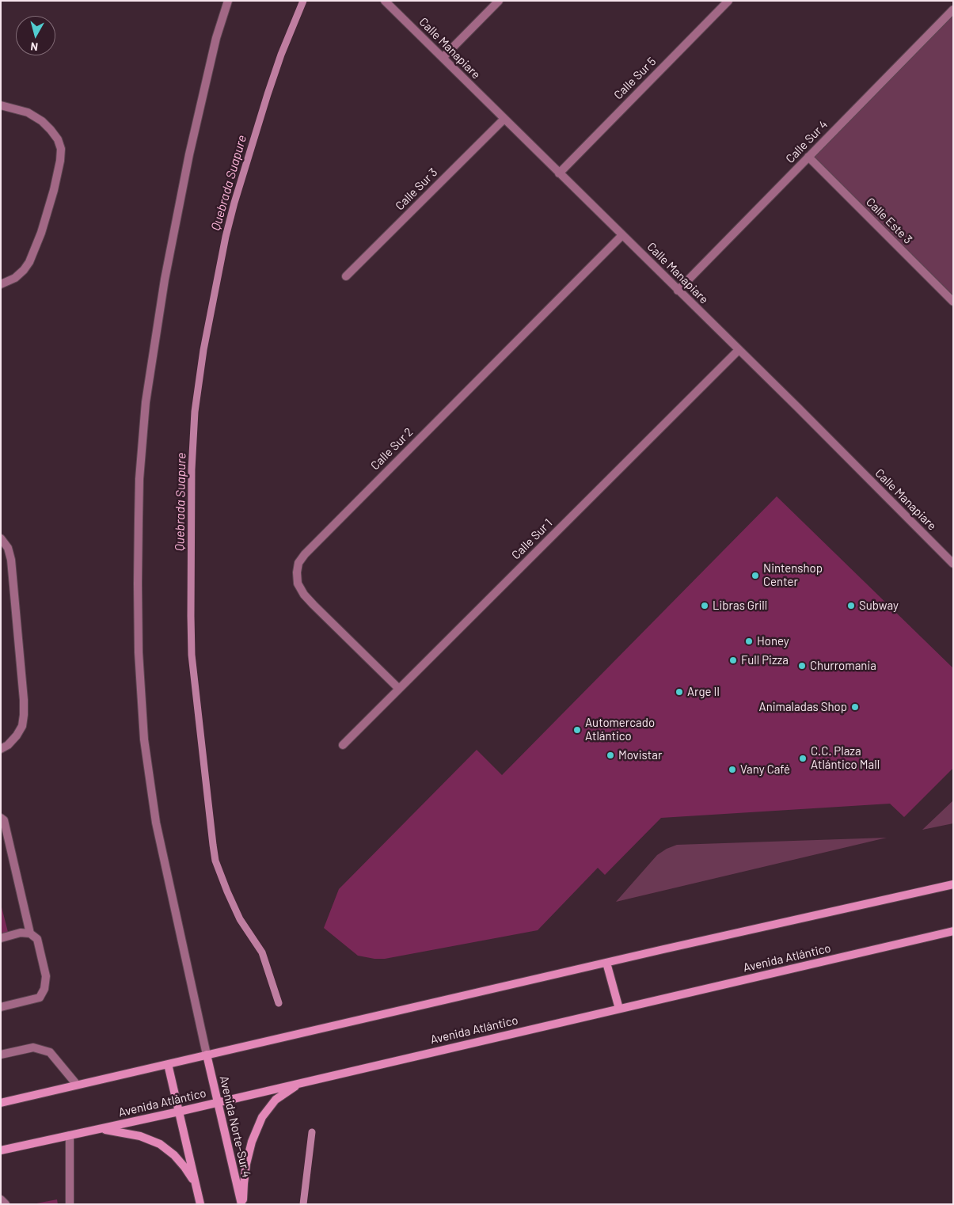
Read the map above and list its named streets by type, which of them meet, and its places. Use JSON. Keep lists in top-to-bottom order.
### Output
{
  "streets": {
    "main road": ["Avenida Atlántico", "Avenida Norte-Sur 4"],
    "street": [
      "Calle Manapiare",
      "Calle Sur 5",
      "Calle Sur 4",
      "Calle Sur 3",
      "Calle Este 3",
      "Calle Sur 2",
      "Calle Sur 1"
    ]
  },
  "crossings": [
    ["Calle Manapiare", "Calle Sur 5"],
    ["Calle Manapiare", "Calle Sur 4"],
    ["Calle Manapiare", "Calle Sur 3"],
    ["Calle Manapiare", "Calle Sur 2"],
    ["Calle Manapiare", "Calle Sur 1"],
    ["Calle Sur 4", "Calle Este 3"],
    ["Calle Sur 2", "Calle Sur 1"],
    ["Avenida Atlántico", "Avenida Norte-Sur 4"]
  ],
  "water": ["Quebrada Suapure"],
  "places": [
    "Nintenshop Center",
    "Libras Grill",
    "Subway",
    "Honey",
    "Full Pizza",
    "Churromania",
    "Arge II",
    "Animaladas Shop",
    "Automercado Atlántico",
    "Movistar",
    "C.C. Plaza Atlántico Mall",
    "Vany Café"
  ],
  "north": "bottom"
}
